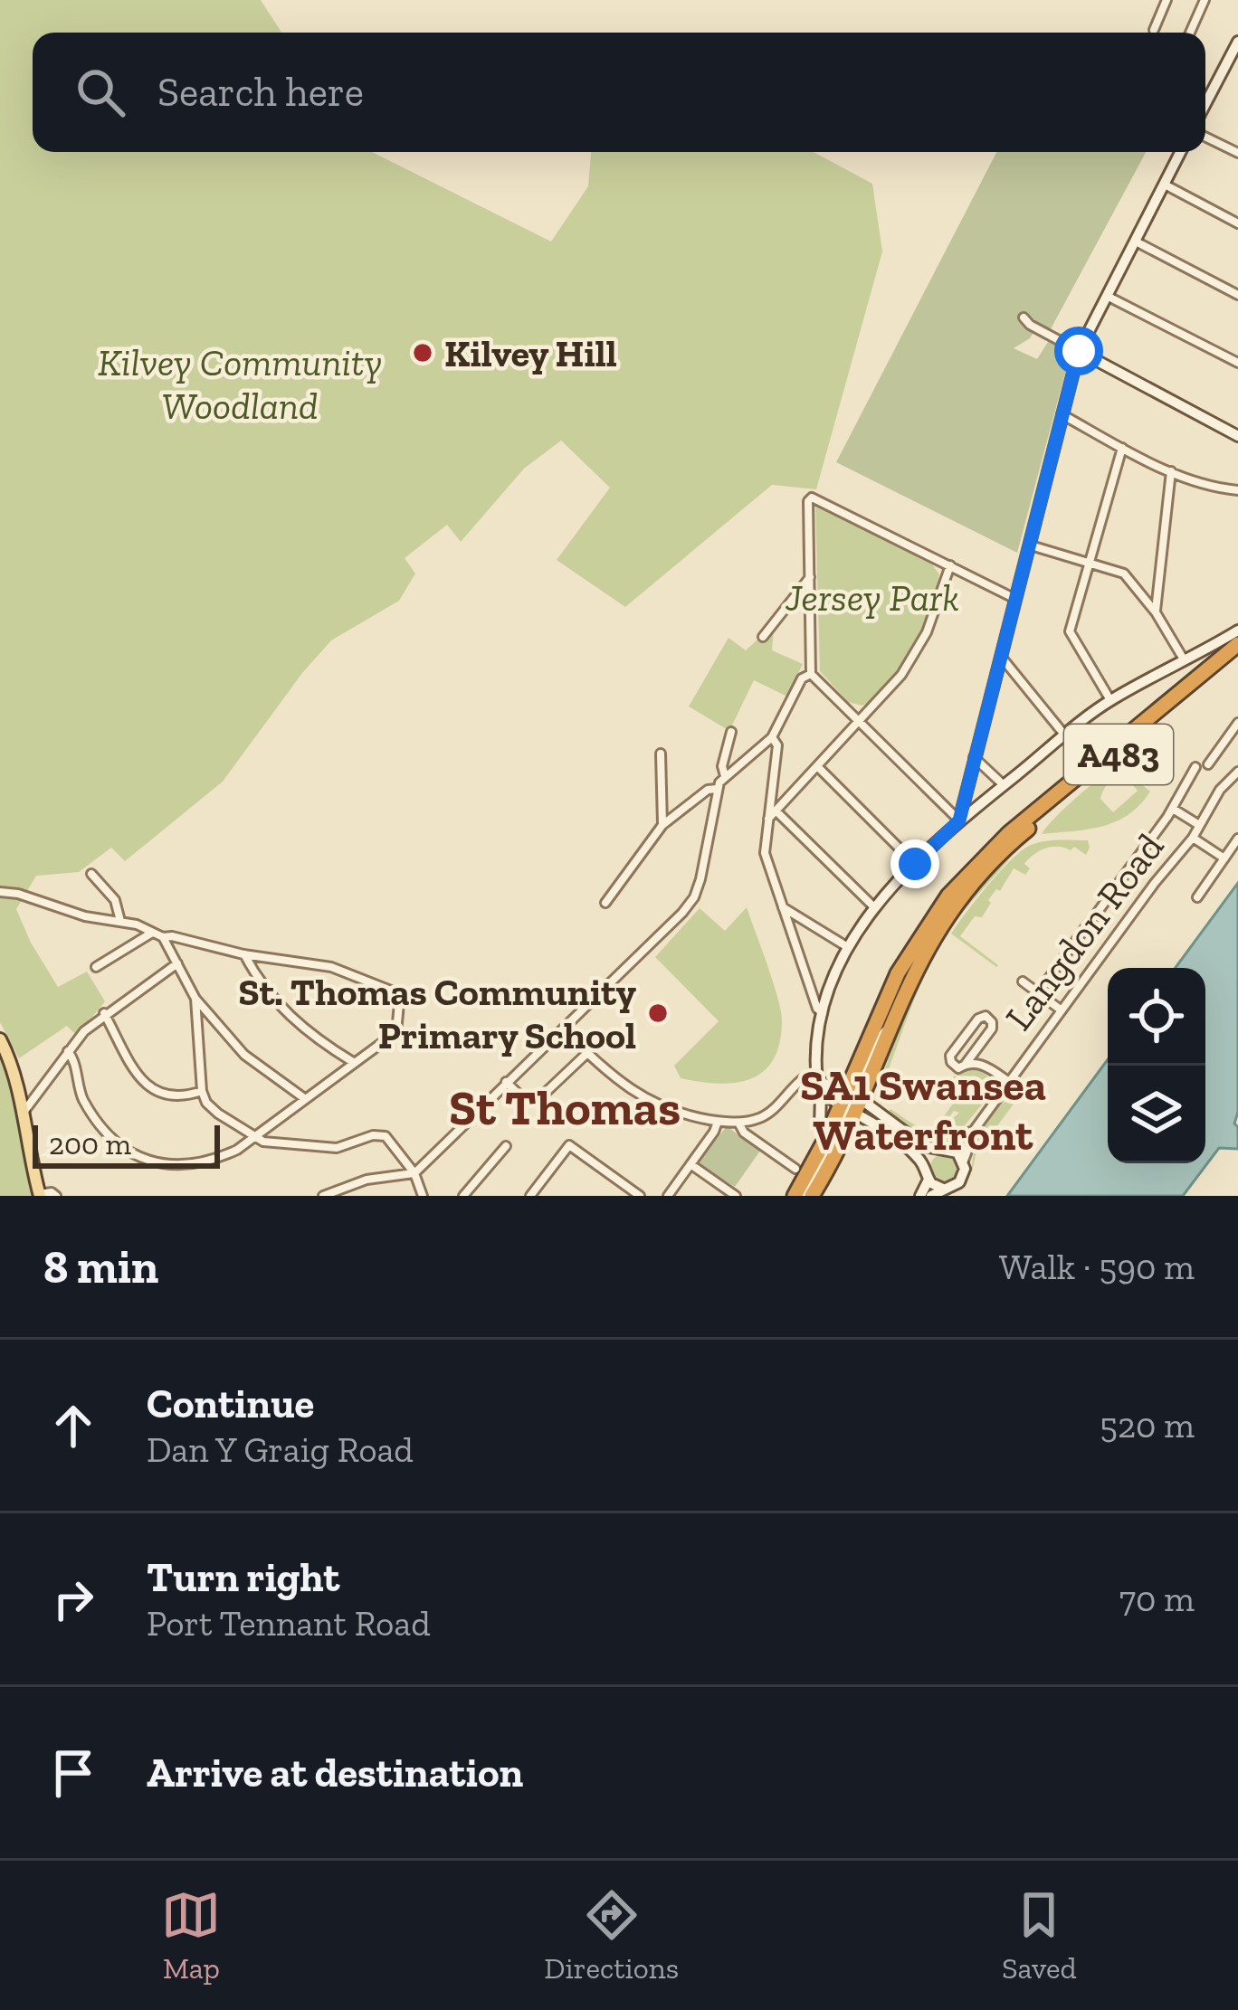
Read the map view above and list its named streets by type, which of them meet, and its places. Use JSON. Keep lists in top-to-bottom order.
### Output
{
  "streets": {
    "highway": ["A483"],
    "street": ["Langdon Road"]
  },
  "districts": ["SA1 Swansea Waterfront", "St Thomas"],
  "parks": ["Kilvey Community Woodland", "Jersey Park"],
  "places": ["Kilvey Hill", "St. Thomas Community Primary School"],
  "scale_bar": "200 m",
  "page": {
    "search": "Search here",
    "scale": "200 m",
    "heading": ["8 min", "Walk · 590 m"],
    "list": [
      ["Continue", "Dan Y Graig Road", "520 m"],
      ["Turn right", "Port Tennant Road", "70 m"],
      "Arrive at destination"
    ],
    "nav": ["Map", "Directions", "Saved"]
  }
}
